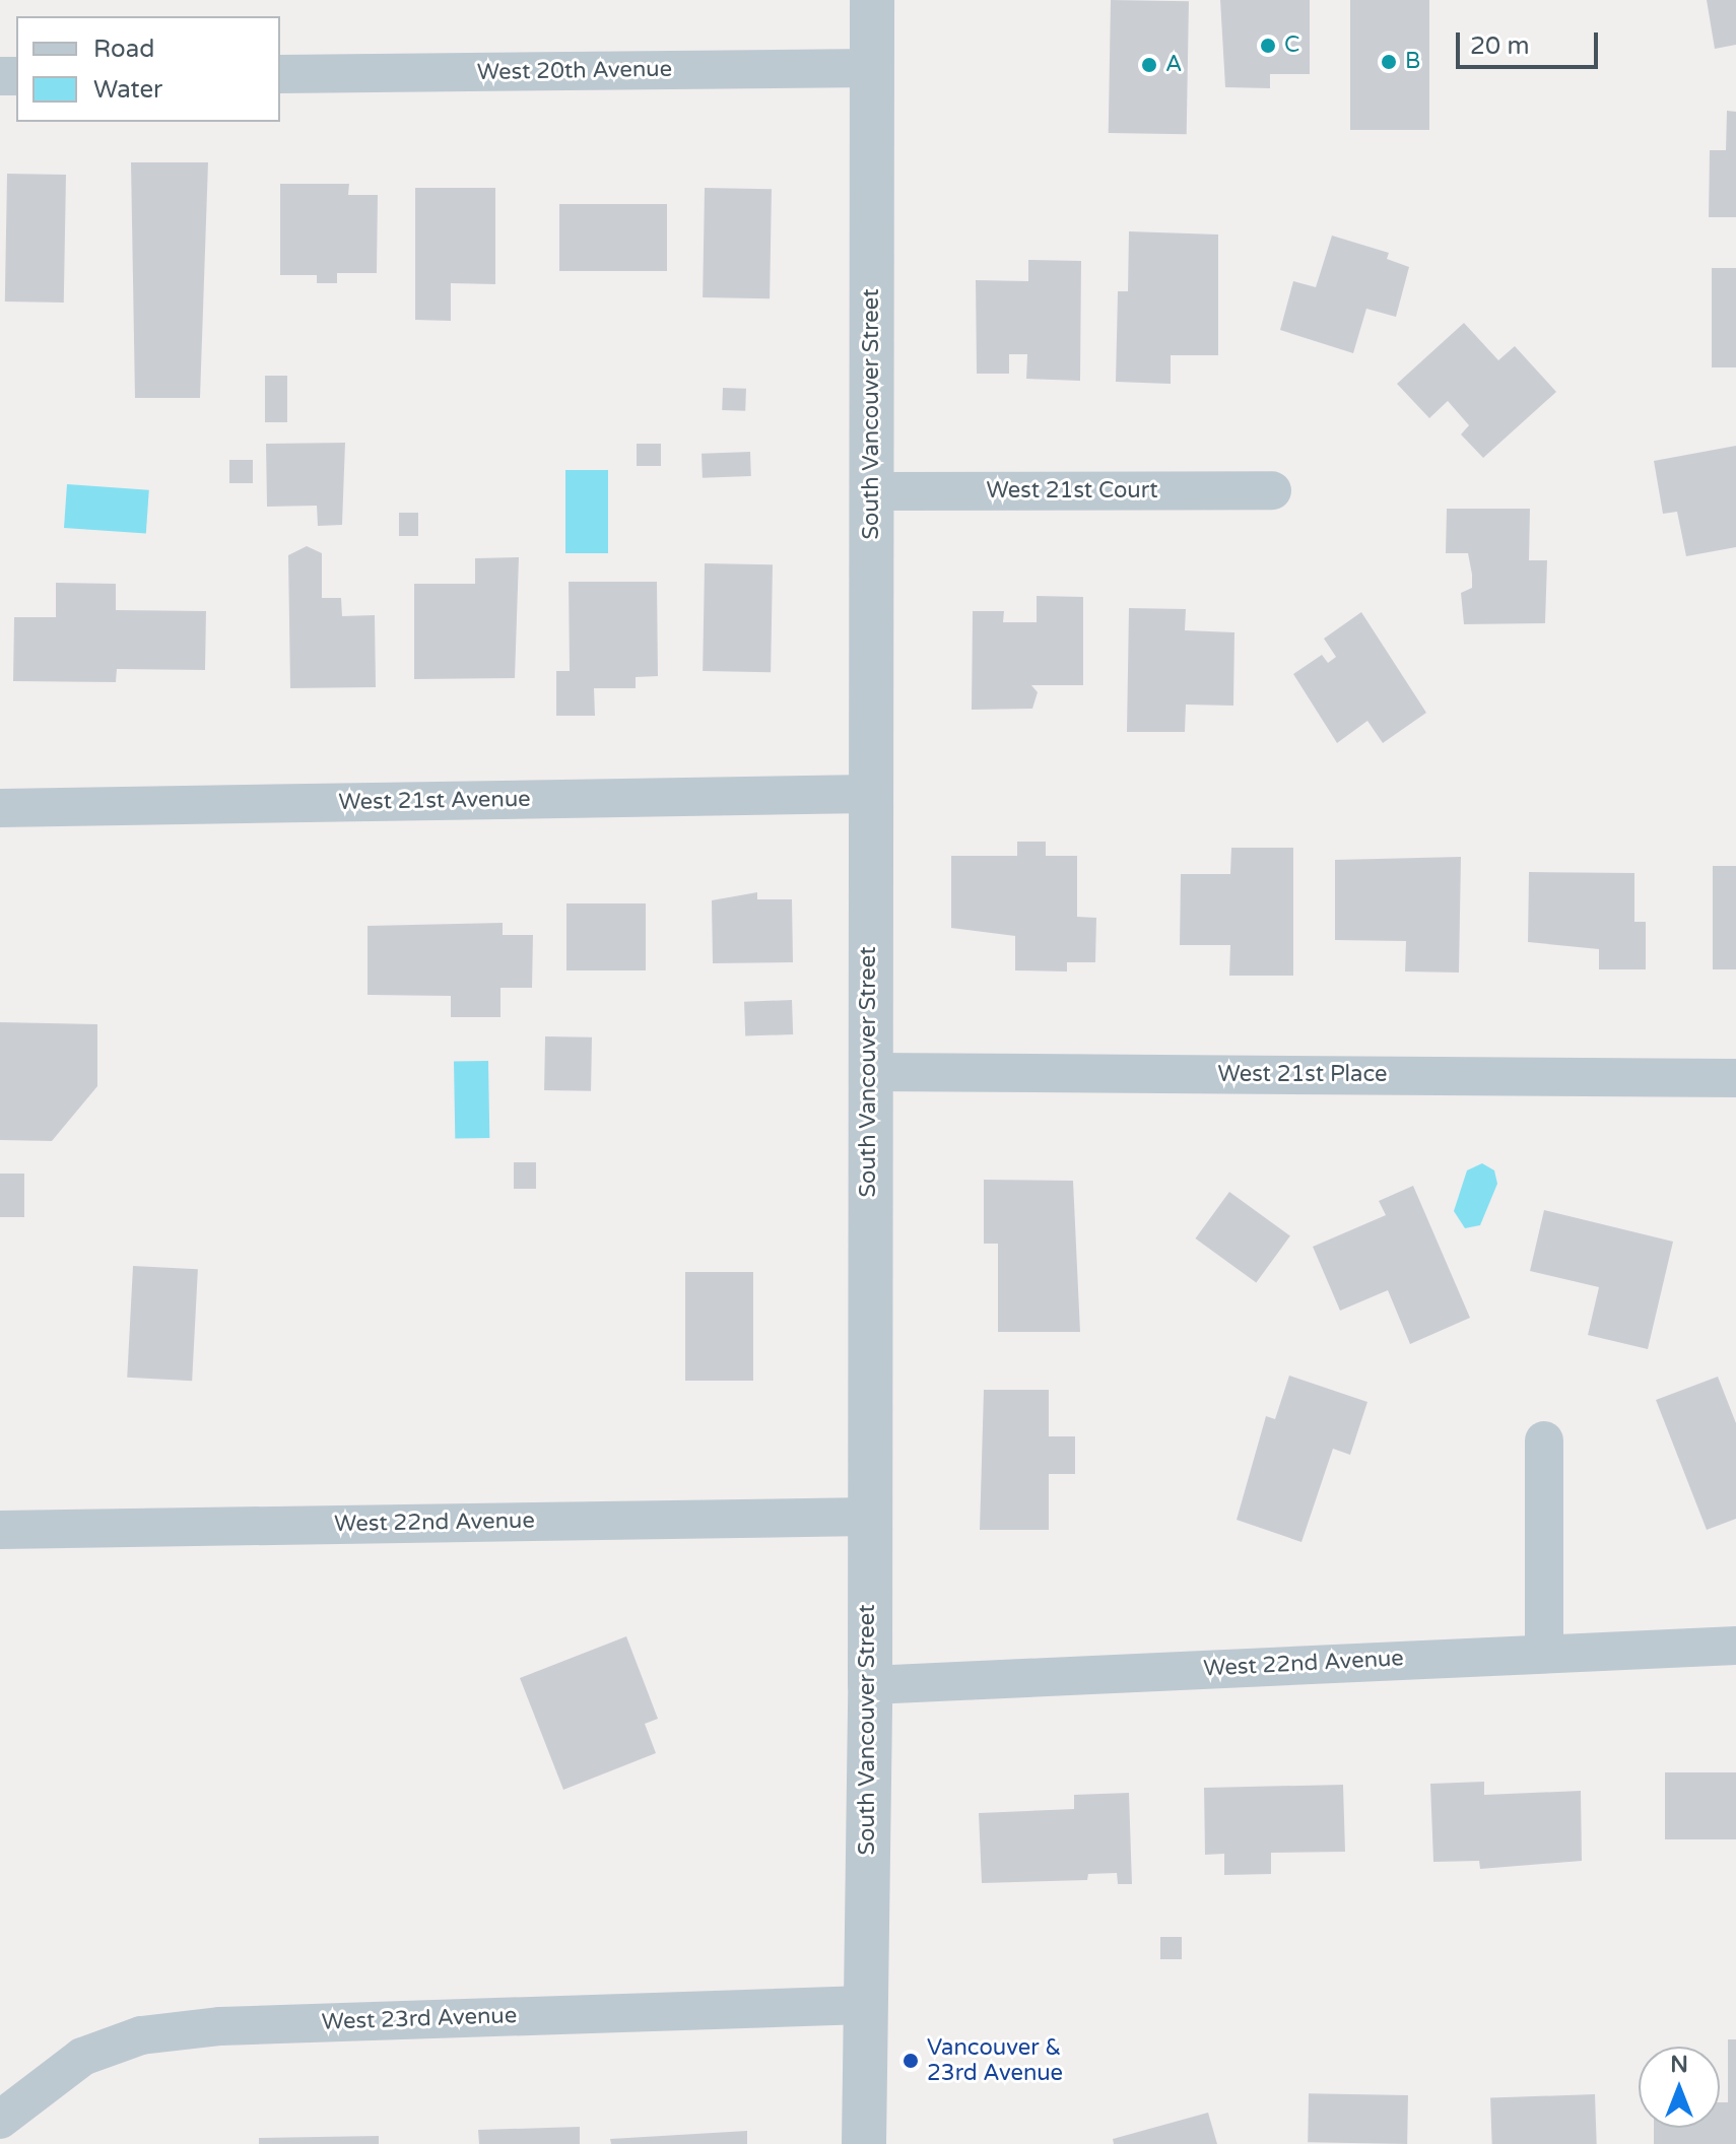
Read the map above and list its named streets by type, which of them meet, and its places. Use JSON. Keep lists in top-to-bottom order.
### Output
{
  "streets": {
    "street": [
      "West 20th Avenue",
      "South Vancouver Street",
      "West 21st Court",
      "West 21st Avenue",
      "West 21st Place",
      "West 22nd Avenue",
      "West 23rd Avenue"
    ]
  },
  "crossings": [
    ["West 20th Avenue", "South Vancouver Street"],
    ["South Vancouver Street", "West 21st Court"],
    ["South Vancouver Street", "West 21st Avenue"],
    ["South Vancouver Street", "West 21st Place"],
    ["South Vancouver Street", "West 22nd Avenue"],
    ["South Vancouver Street", "West 23rd Avenue"]
  ],
  "places": [
    "C",
    "B",
    "A",
    "Vancouver & 23rd Avenue"
  ],
  "legend": ["Road", "Water"],
  "scale_bar": "20 m",
  "north": "top"
}
